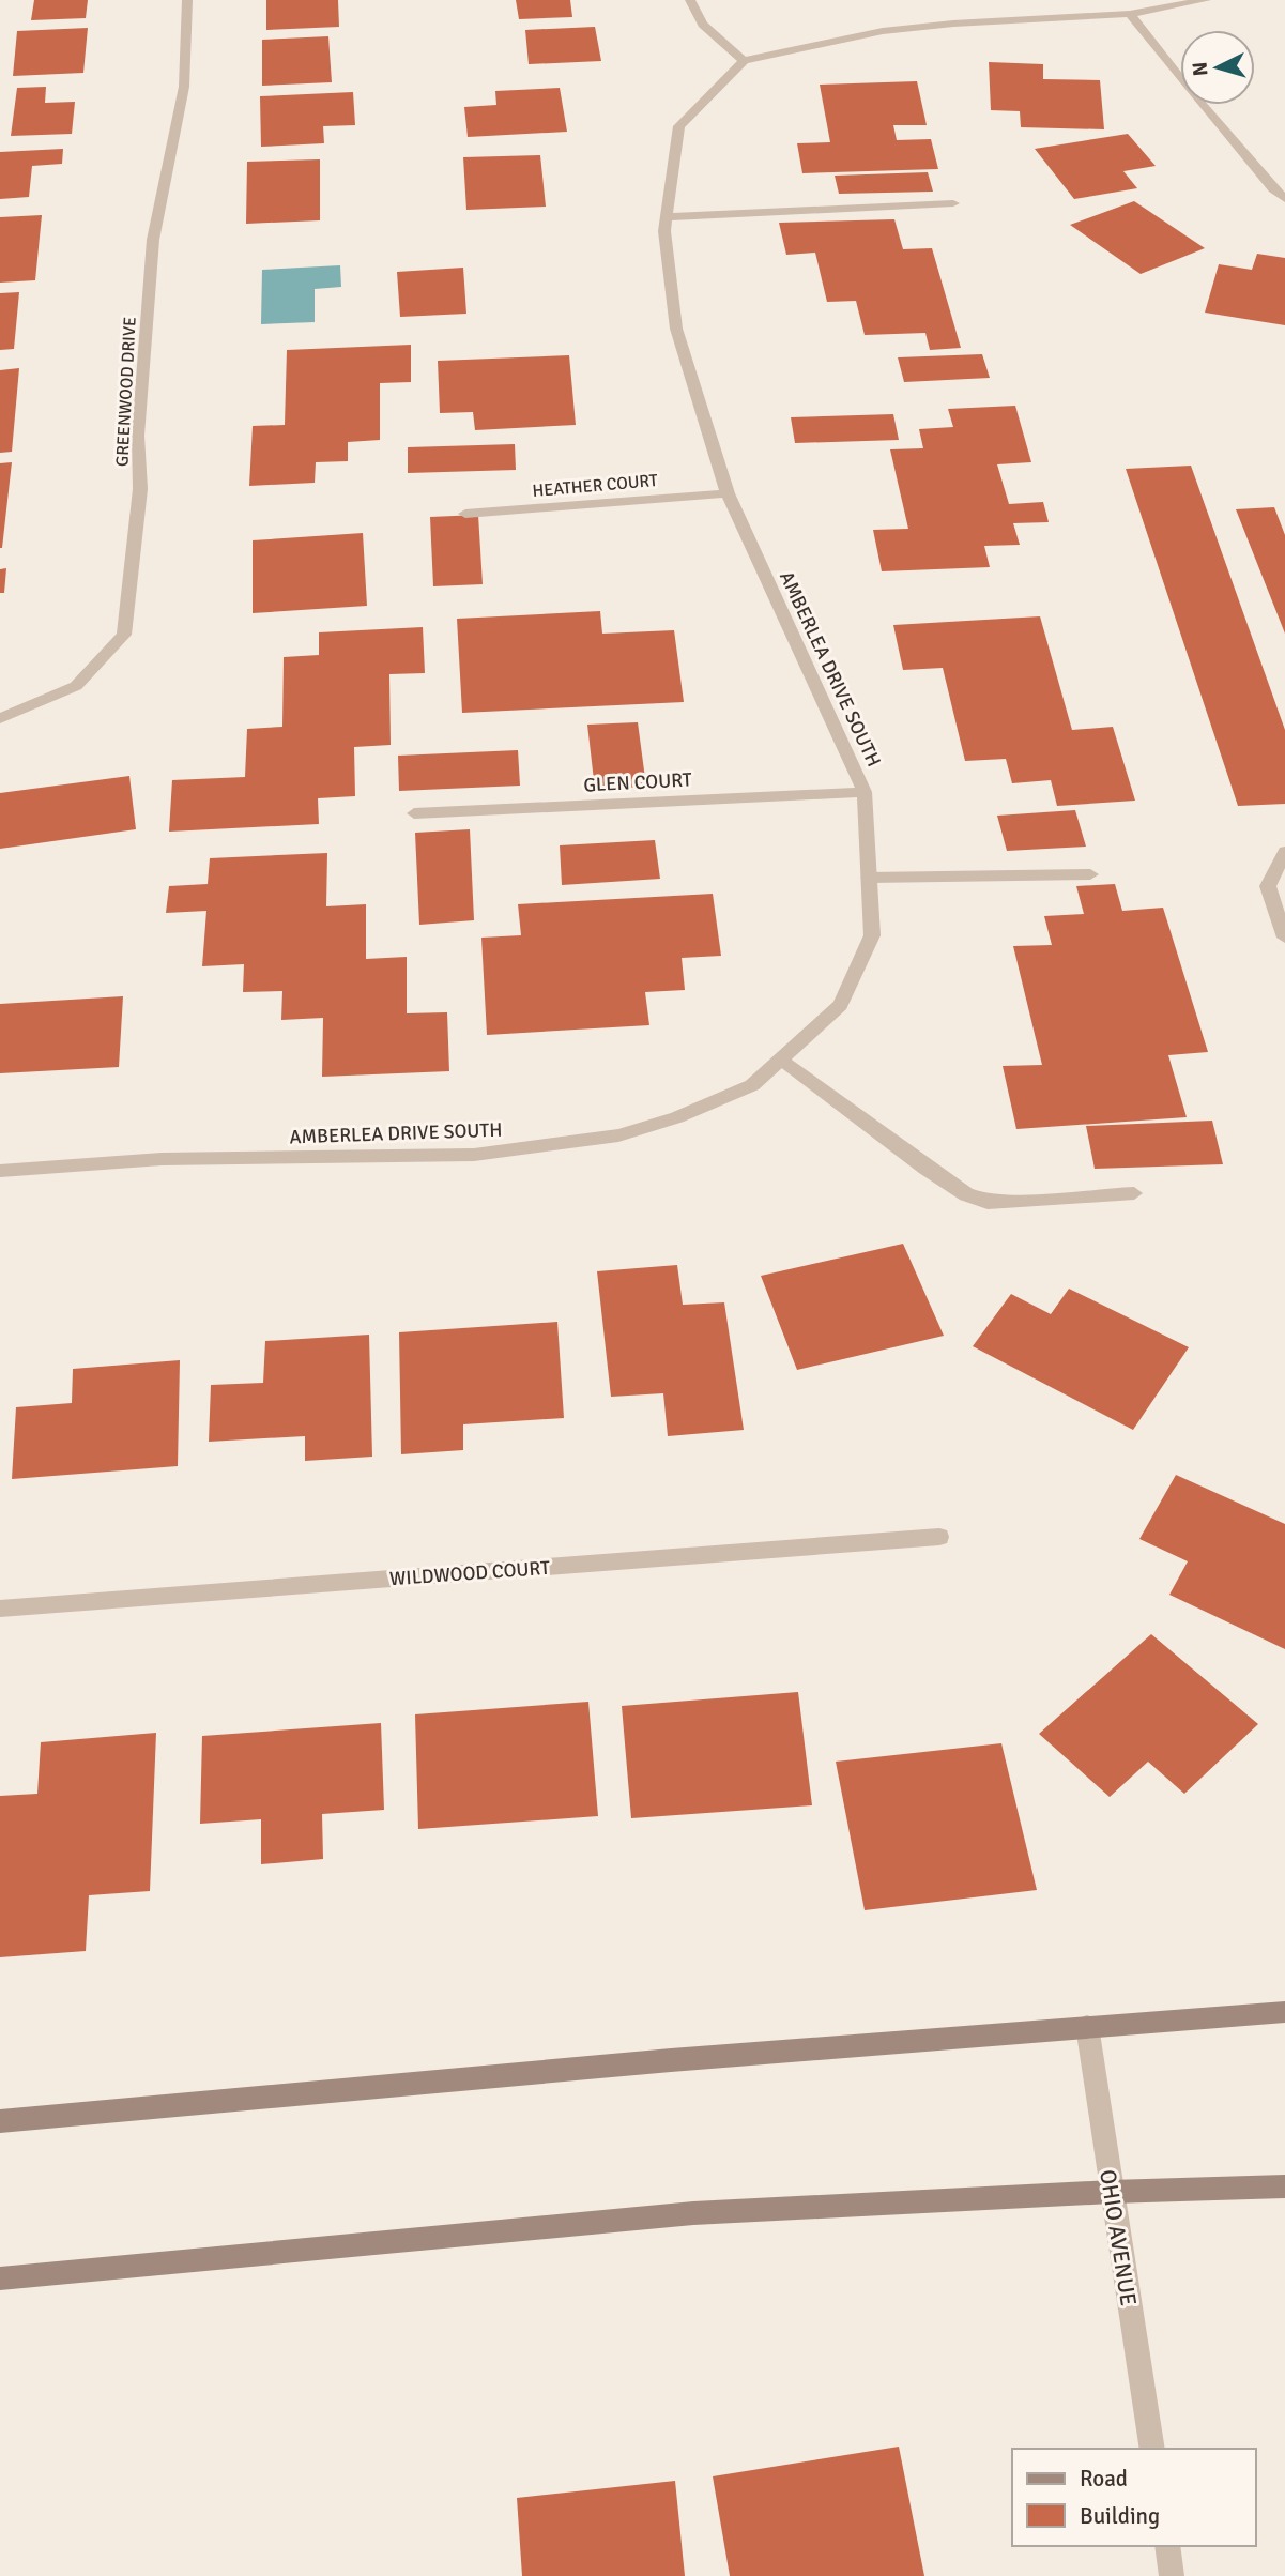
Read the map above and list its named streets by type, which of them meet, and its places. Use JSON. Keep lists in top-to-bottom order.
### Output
{
  "streets": {
    "street": [
      "GREENWOOD DRIVE",
      "HEATHER COURT",
      "AMBERLEA DRIVE SOUTH",
      "GLEN COURT",
      "WILDWOOD COURT",
      "OHIO AVENUE"
    ]
  },
  "crossings": [
    ["HEATHER COURT", "AMBERLEA DRIVE SOUTH"],
    ["AMBERLEA DRIVE SOUTH", "GLEN COURT"]
  ],
  "legend": ["Road", "Building"],
  "north": "left"
}
